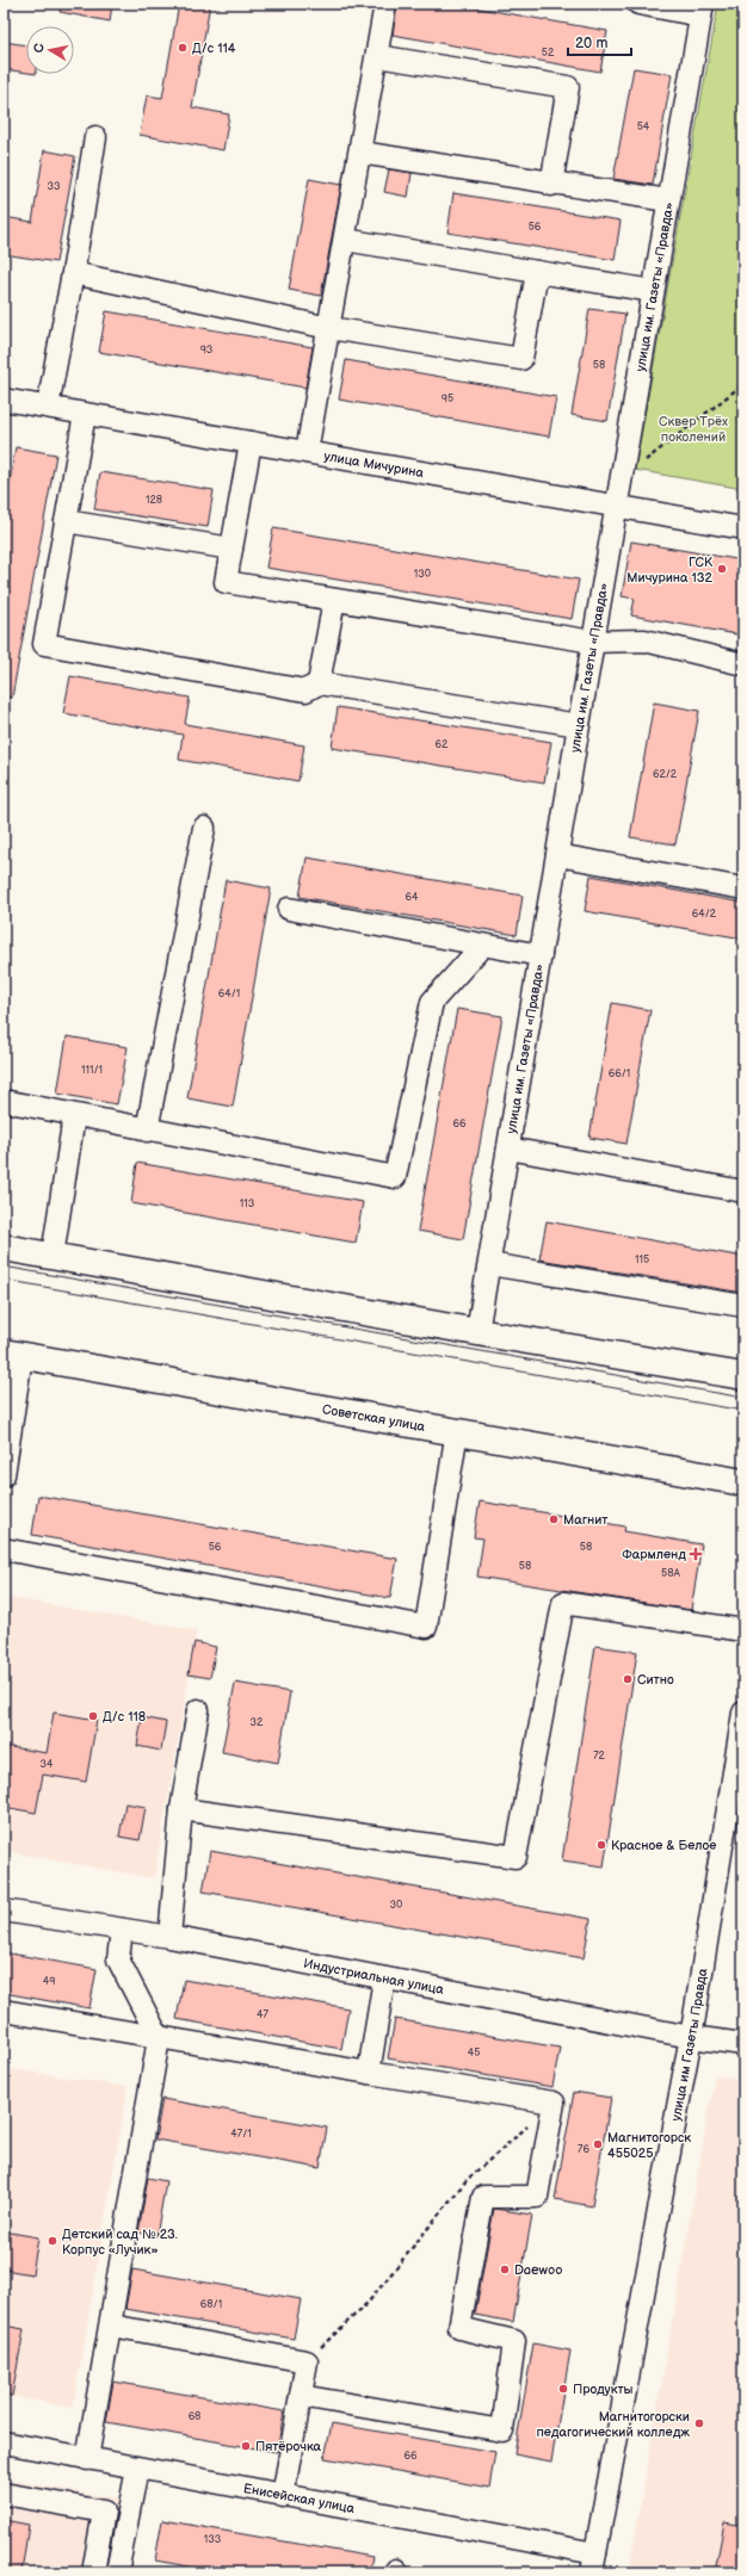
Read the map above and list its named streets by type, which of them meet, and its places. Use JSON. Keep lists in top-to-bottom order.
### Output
{
  "streets": {
    "main road": ["Советская улица"],
    "street": [
      "улица им. Газеты «Правда»",
      "улица Мичурина",
      "Индустриальная улица",
      "улица им Газеты Правда",
      "Енисейская улица"
    ]
  },
  "crossings": [
    ["улица им. Газеты «Правда»", "улица Мичурина"],
    ["Индустриальная улица", "улица им Газеты Правда"],
    ["улица им Газеты Правда", "Енисейская улица"]
  ],
  "parks": ["Сквер Трёх поколений"],
  "places": {
    "other": [
      "Д/с 114",
      "ГСК Мичурина 132",
      "Магнит",
      "Ситно",
      "Д/с 118",
      "Красное & Белое",
      "Магнитогорск 455025",
      "Детский сад № 23. Корпус «Лучик»",
      "Daewoo",
      "Продукты",
      "Магнитогорски педагогический колледж",
      "Пятёрочка"
    ],
    "health": ["Фармленд"]
  },
  "house_numbers": [
    "52",
    "54",
    "33",
    "56",
    "93",
    "58",
    "95",
    "128",
    "130",
    "62",
    "62/2",
    "64",
    "64/2",
    "64/1",
    "111/1",
    "66/1",
    "66",
    "113",
    "115",
    "56",
    "58",
    "58",
    "58А",
    "32",
    "72",
    "34",
    "30",
    "49",
    "47",
    "45",
    "47/1",
    "76",
    "68/1",
    "68",
    "66",
    "133"
  ],
  "scale_bar": "20 m",
  "north": "left"
}
